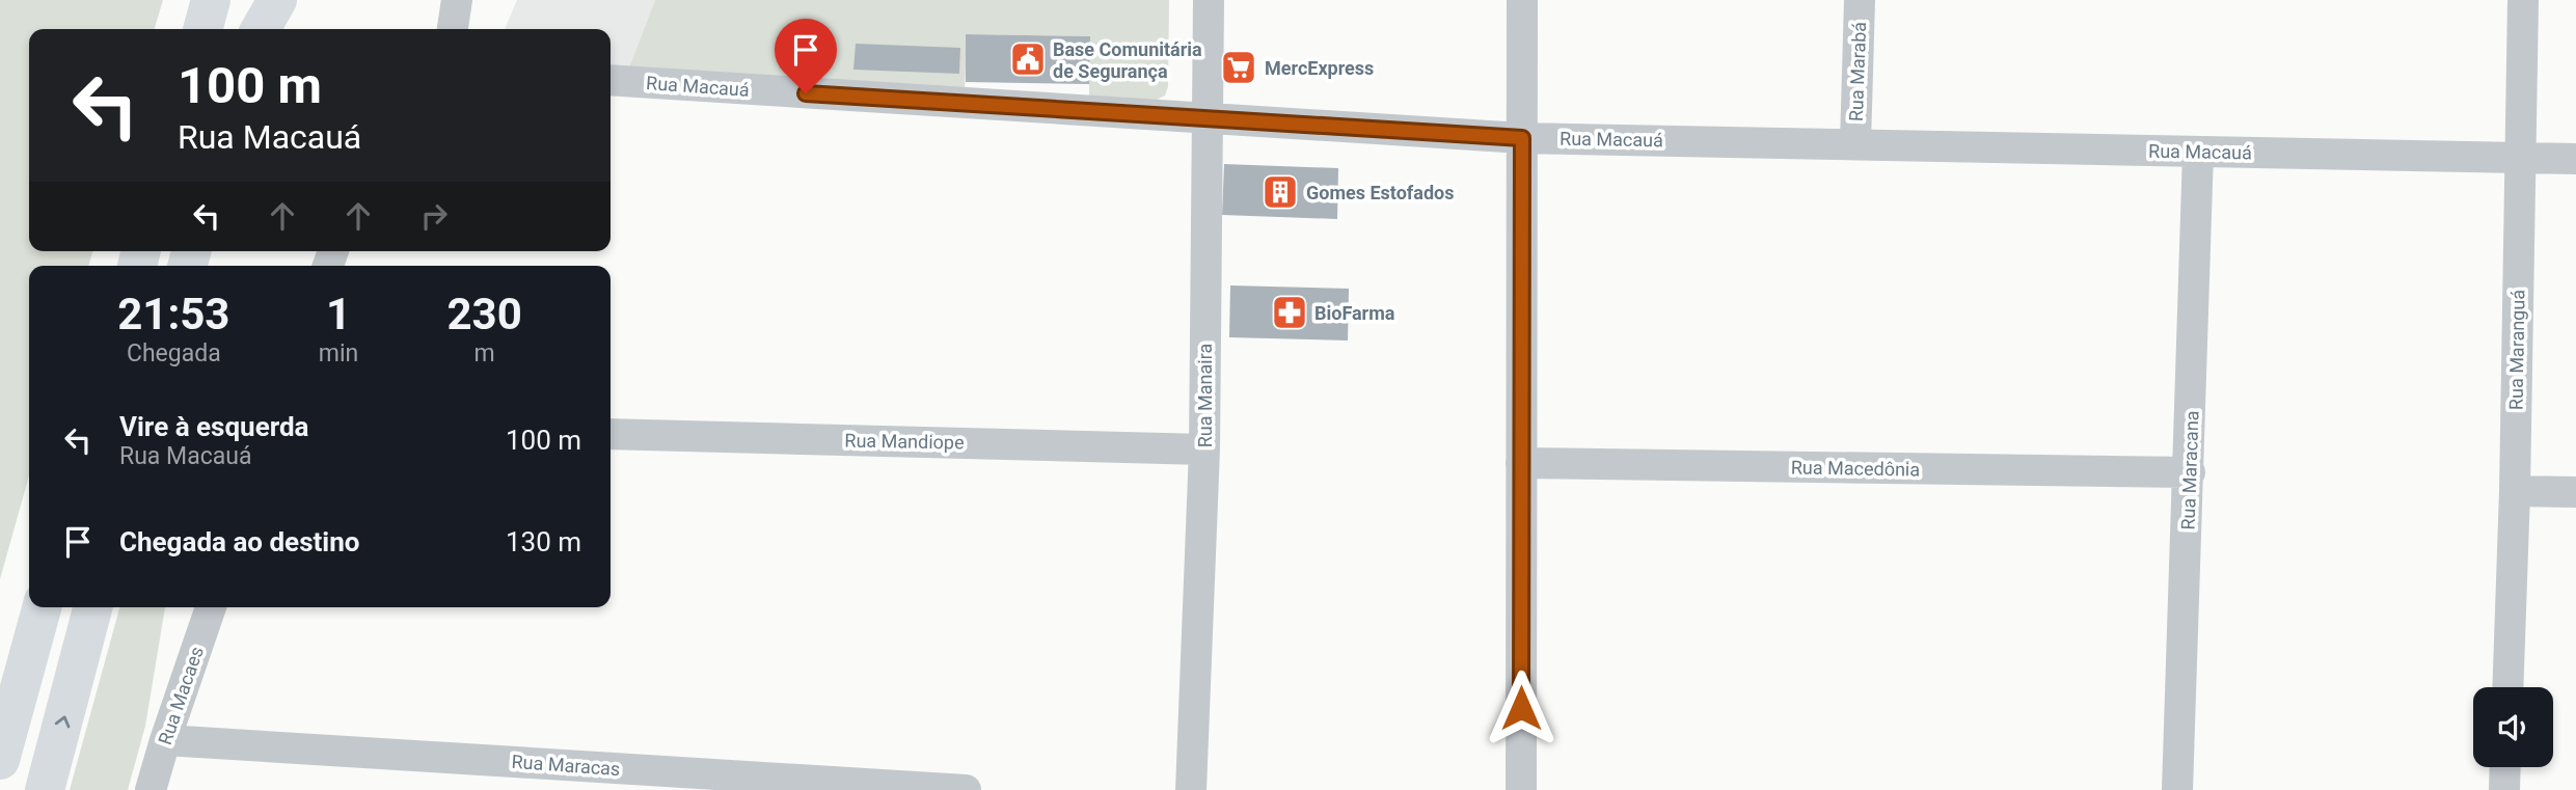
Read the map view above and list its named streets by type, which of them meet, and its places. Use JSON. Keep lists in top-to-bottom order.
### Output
{
  "streets": {
    "street": [
      "Rua Marabá",
      "Rua Macauá",
      "Rua Maranguá",
      "Rua Manaira",
      "Rua Mandiope",
      "Rua Macedônia",
      "Rua Maracana",
      "Rua Macaes",
      "Rua Maracas"
    ]
  },
  "crossings": [
    ["Rua Marabá", "Rua Macauá"],
    ["Rua Macauá", "Rua Maranguá"],
    ["Rua Macauá", "Rua Manaira"],
    ["Rua Macauá", "Rua Maracana"],
    ["Rua Manaira", "Rua Mandiope"],
    ["Rua Macedônia", "Rua Maracana"],
    ["Rua Macaes", "Rua Maracas"]
  ],
  "places": {
    "public building": ["Base Comunitária de Segurança"],
    "supermarket": ["MercExpress"],
    "building": ["Gomes Estofados"],
    "pharmacy": ["BioFarma"]
  },
  "page": {
    "turn": ["100 m", "Rua Macauá"],
    "eta": [
      "21:53",
      "Chegada",
      "1",
      "min",
      "230",
      "m"
    ],
    "list": [
      {
        "name": "Vire à esquerda",
        "note": "Rua Macauá",
        "value": "100 m"
      },
      {
        "name": "Chegada ao destino",
        "value": "130 m"
      }
    ]
  }
}
